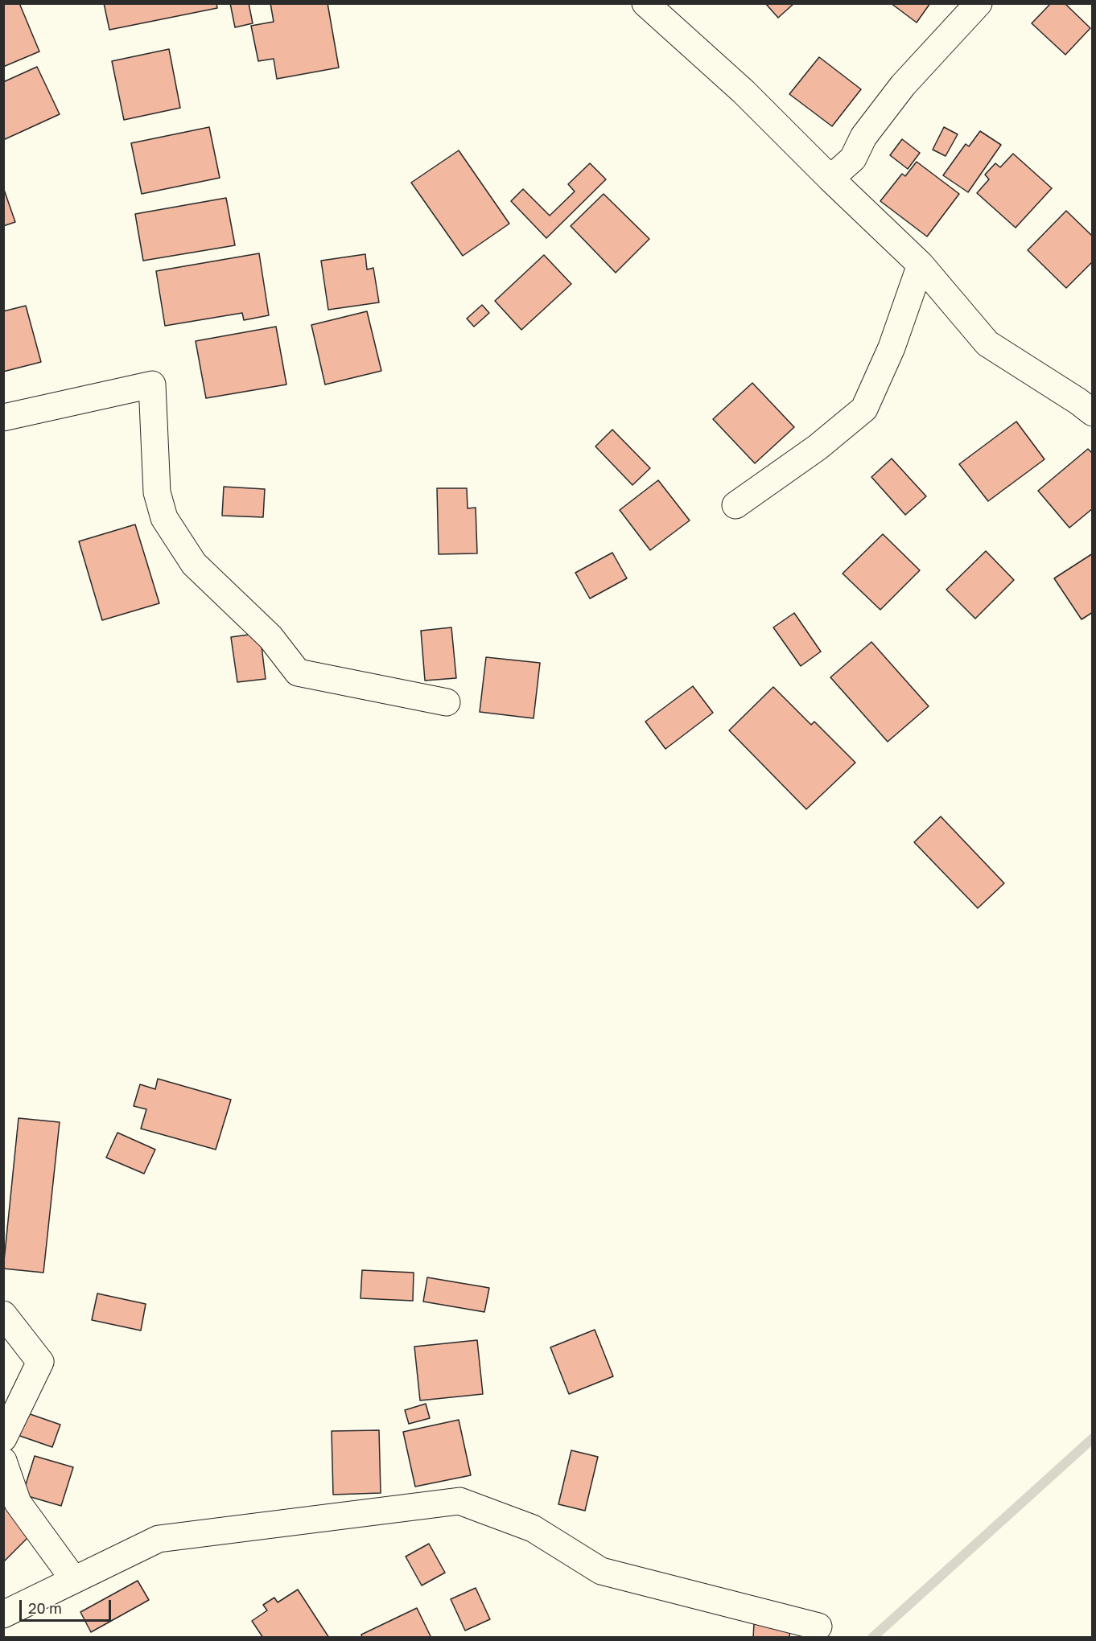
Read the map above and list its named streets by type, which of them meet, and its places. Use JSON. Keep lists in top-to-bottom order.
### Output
{
  "scale_bar": "20 m"
}
